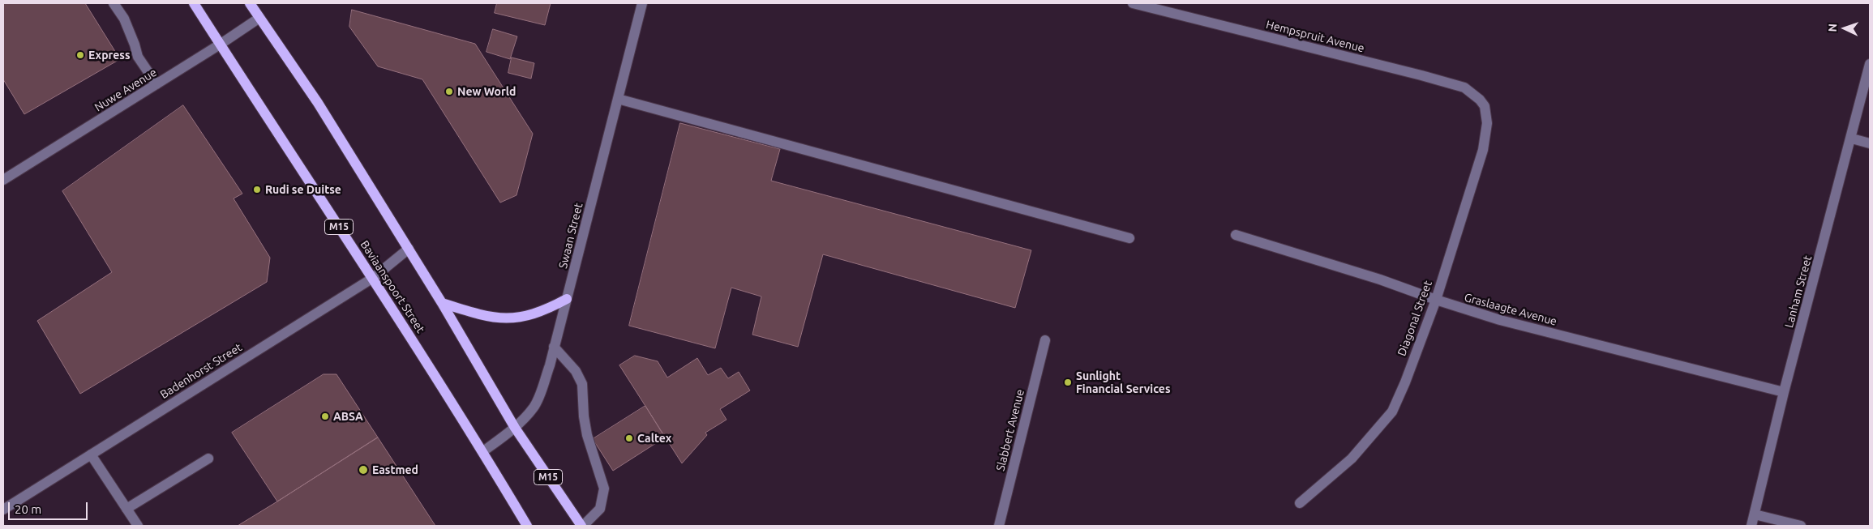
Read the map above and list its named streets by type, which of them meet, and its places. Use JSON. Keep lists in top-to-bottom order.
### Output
{
  "streets": {
    "main road": ["M15", "Baviaanspoort Street"],
    "street": [
      "Hempspruit Avenue",
      "Nuwe Avenue",
      "Swaan Street",
      "Lanham Street",
      "Graslaagte Avenue",
      "Diagonal Street",
      "Badenhorst Street",
      "Slabbert Avenue"
    ]
  },
  "crossings": [
    ["Hempspruit Avenue", "Diagonal Street"],
    ["Nuwe Avenue", "M15"],
    ["Nuwe Avenue", "Baviaanspoort Street"],
    ["M15", "Swaan Street"],
    ["M15", "Badenhorst Street"],
    ["Swaan Street", "Baviaanspoort Street"],
    ["Baviaanspoort Street", "Badenhorst Street"],
    ["Lanham Street", "Graslaagte Avenue"],
    ["Graslaagte Avenue", "Diagonal Street"]
  ],
  "places": [
    "Express",
    "New World",
    "Rudi se Duitse",
    "Sunlight Financial Services",
    "ABSA",
    "Caltex",
    "Eastmed"
  ],
  "scale_bar": "20 m",
  "north": "left"
}
